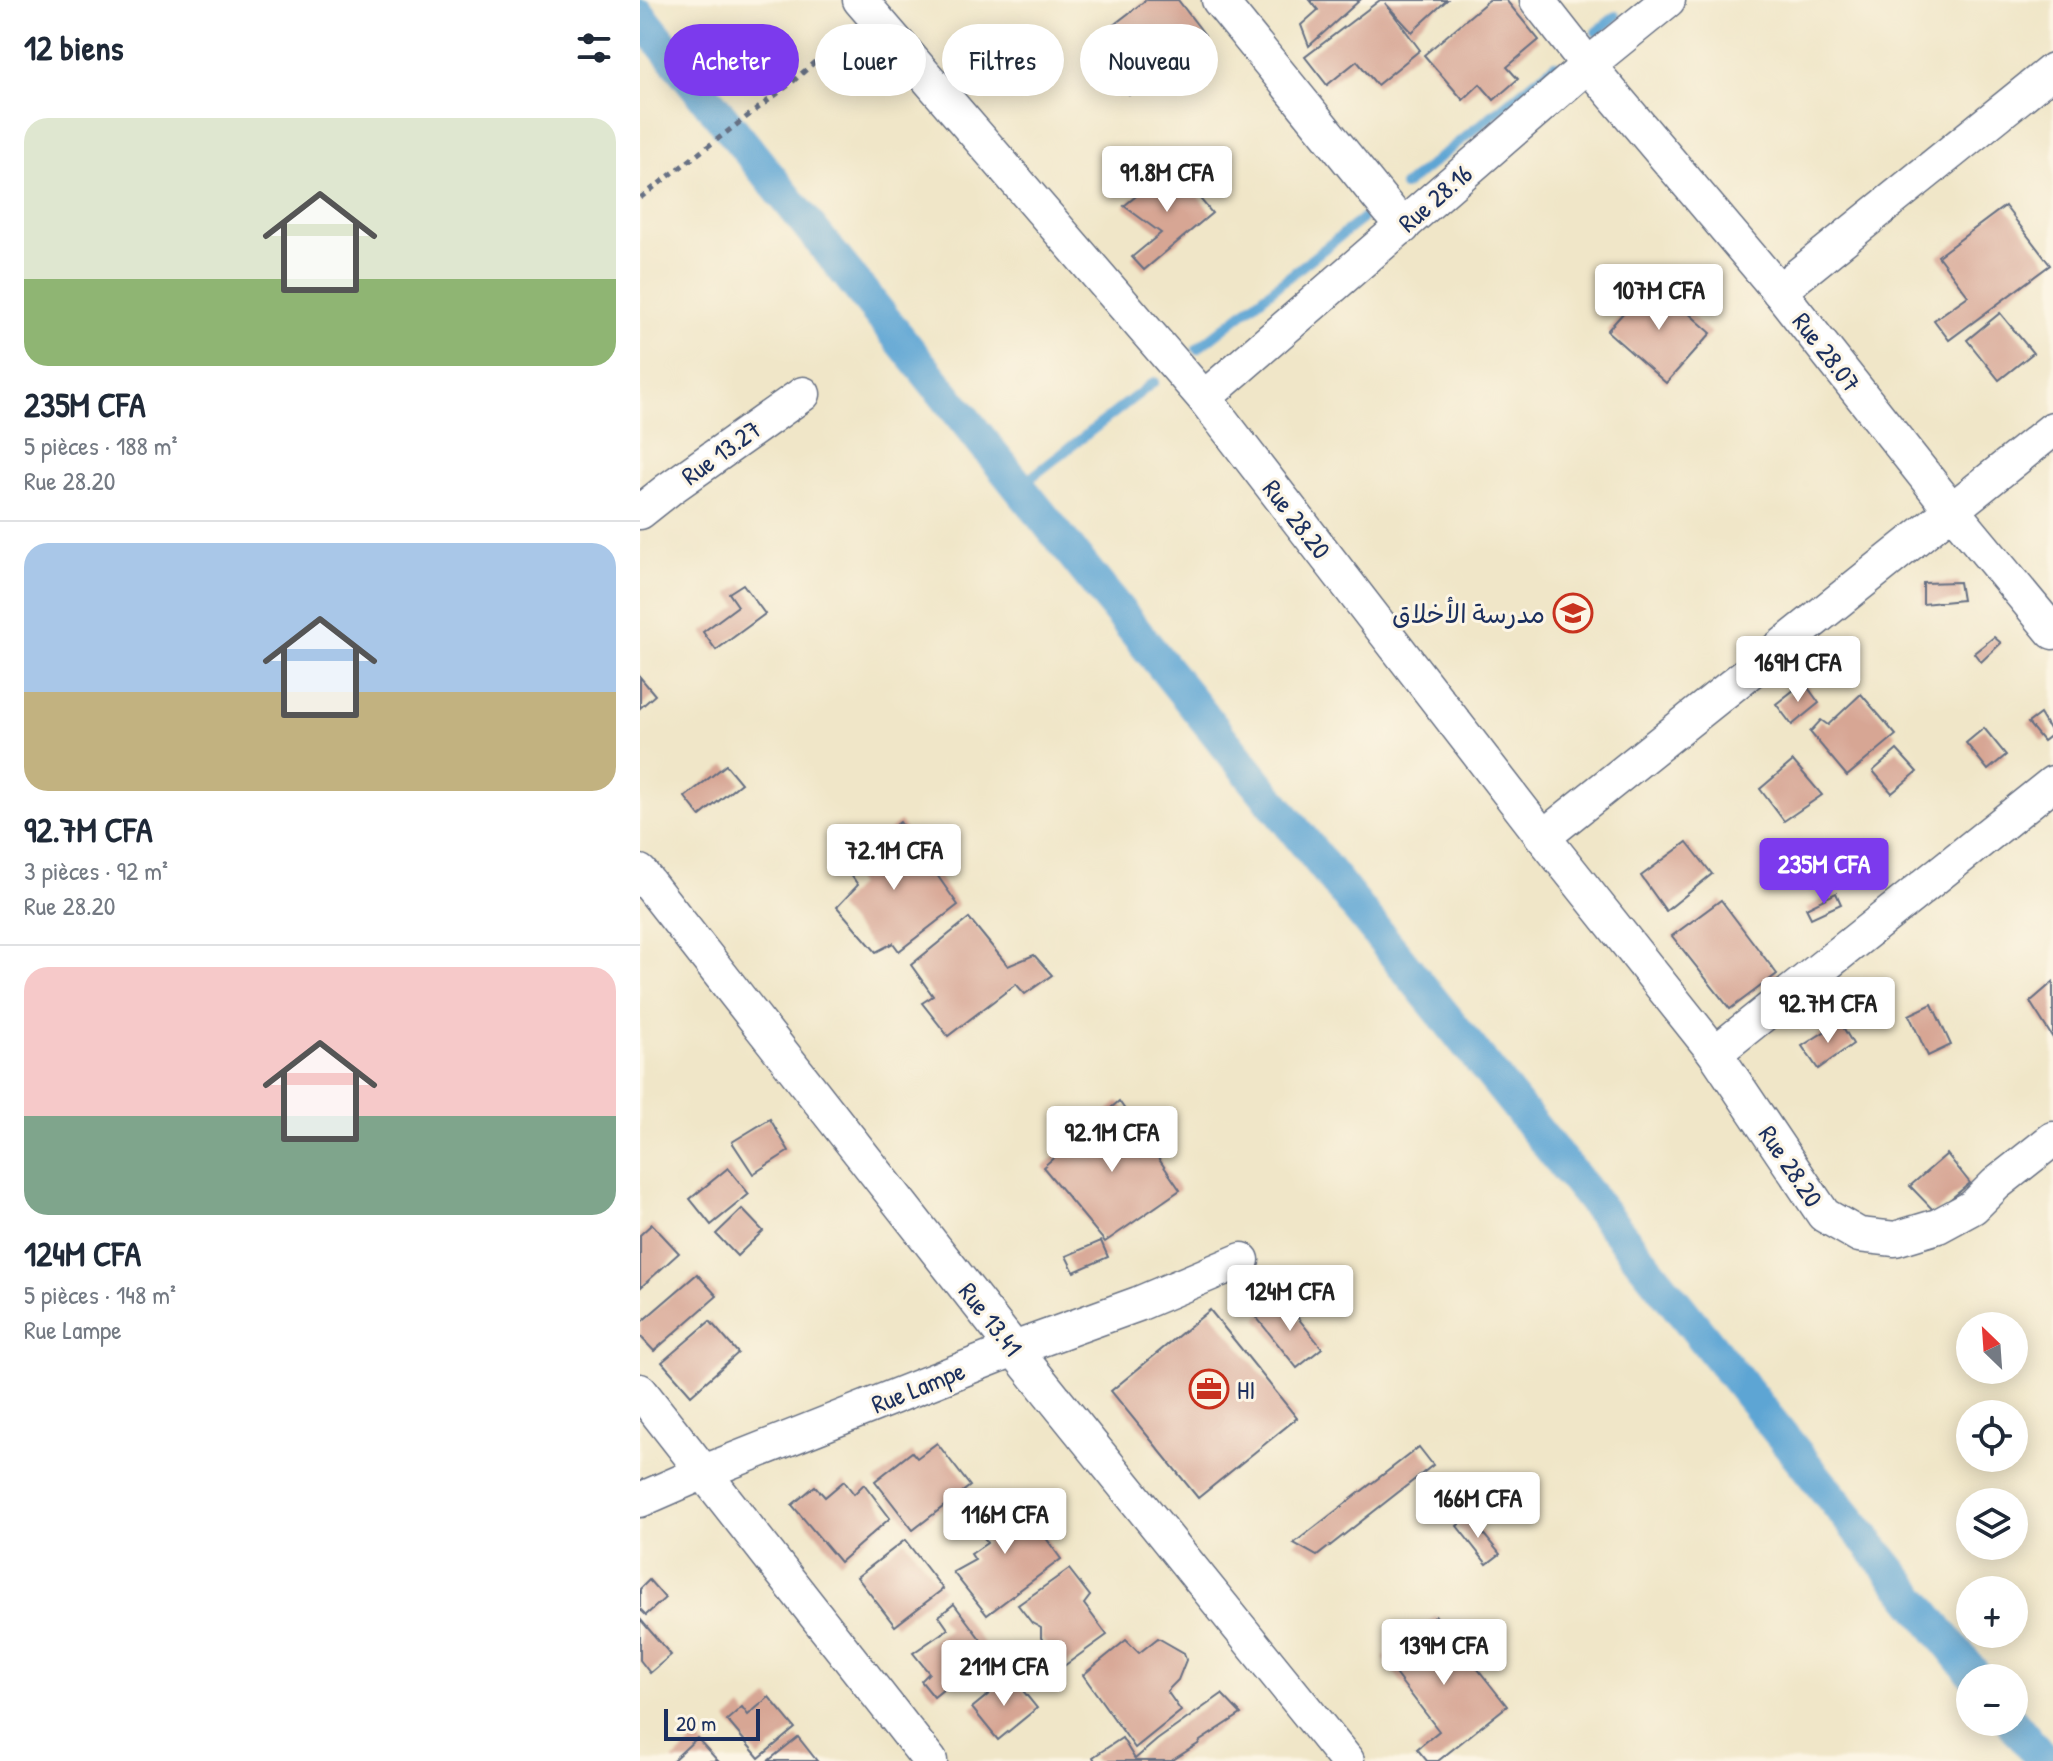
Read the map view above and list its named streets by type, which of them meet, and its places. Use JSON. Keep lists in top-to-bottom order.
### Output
{
  "streets": {
    "street": [
      "Rue 28.16",
      "Rue 28.07",
      "Rue 13.27",
      "Rue 28.20",
      "Rue 13.41",
      "Rue Lampe"
    ]
  },
  "crossings": [
    ["Rue 28.16", "Rue 28.07"],
    ["Rue 28.16", "Rue 28.20"],
    ["Rue 13.41", "Rue Lampe"]
  ],
  "places": {
    "school or university": ["مدرسة الأخلاق"],
    "office": ["HI"]
  },
  "scale_bar": "20 m",
  "north": "top left",
  "page": {
    "heading": "12 biens",
    "chip": [
      "Acheter",
      "Louer",
      "Filtres",
      "Nouveau"
    ],
    "list": [
      {
        "name": "235M CFA",
        "note": "5 pièces · 188 m² · Rue 28.20"
      },
      {
        "name": "92.7M CFA",
        "note": "3 pièces · 92 m² · Rue 28.20"
      },
      {
        "name": "124M CFA",
        "note": "5 pièces · 148 m² · Rue Lampe"
      }
    ],
    "price": [
      "91.8M CFA",
      "107M CFA",
      "169M CFA",
      "72.1M CFA",
      "235M CFA",
      "92.7M CFA",
      "92.1M CFA",
      "124M CFA",
      "166M CFA",
      "116M CFA",
      "139M CFA",
      "211M CFA"
    ],
    "map_buttons": ["+", "−"],
    "scale": "20 m"
  }
}
